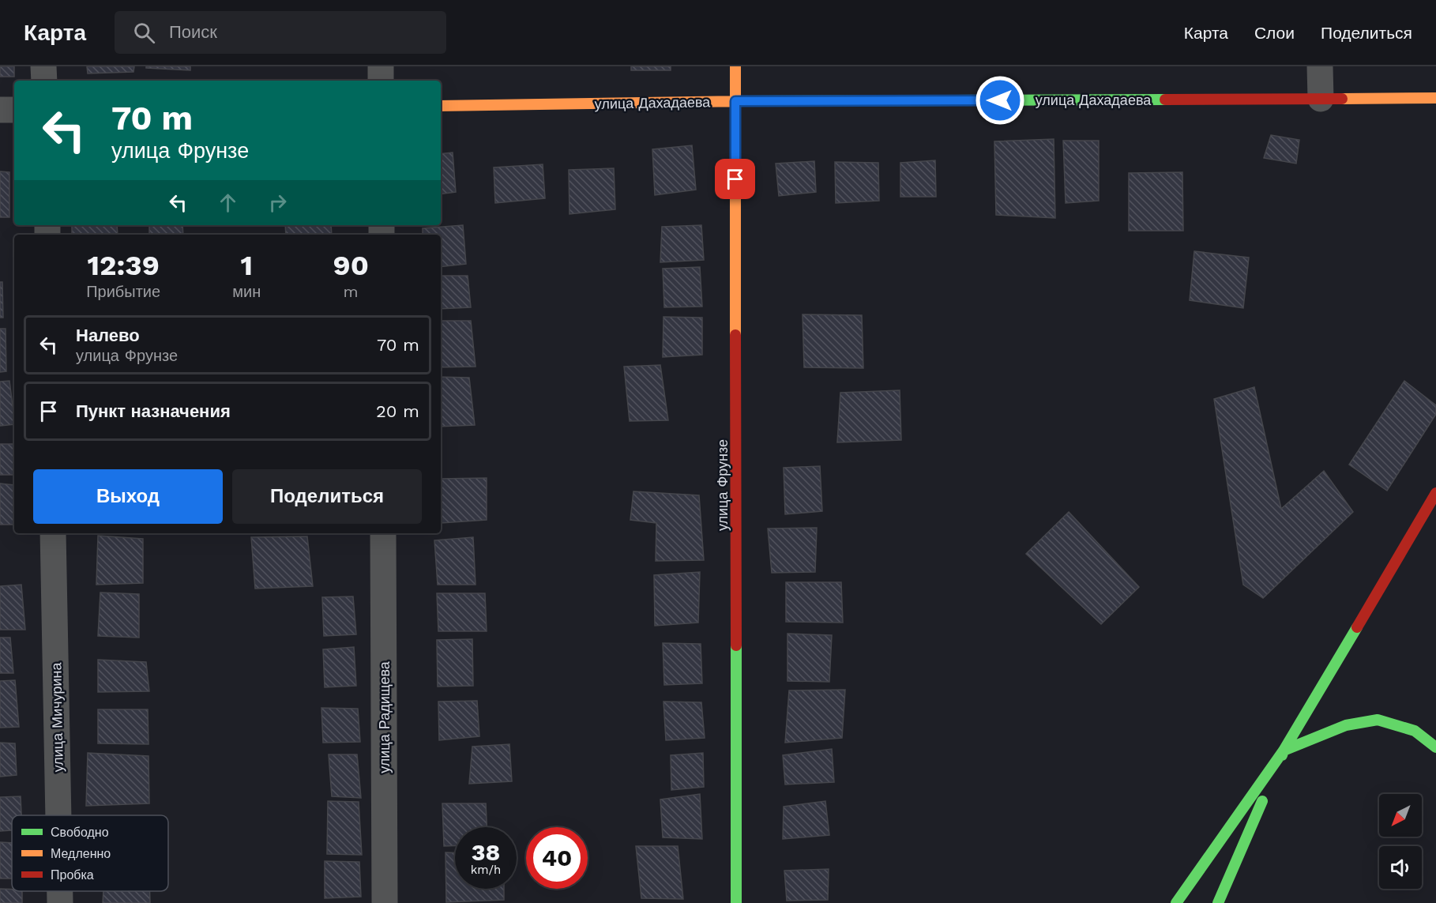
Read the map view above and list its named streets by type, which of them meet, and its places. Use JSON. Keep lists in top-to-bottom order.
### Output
{
  "streets": {
    "street": [
      "улица Дахадаева",
      "улица Фрунзе",
      "улица Мичурина",
      "улица Радищева"
    ]
  },
  "crossings": [
    ["улица Дахадаева", "улица Фрунзе"]
  ],
  "legend": ["Свободно", "Медленно", "Пробка"],
  "north": "bottom left",
  "page": {
    "header": "Карта",
    "search": "Поиск",
    "nav": ["Карта", "Слои", "Поделиться"],
    "turn": ["70 m", "улица Фрунзе"],
    "eta": [
      "12:39",
      "Прибытие",
      "1",
      "мин",
      "90",
      "m"
    ],
    "list": [
      {
        "name": "Налево",
        "note": "улица Фрунзе",
        "value": "70 m"
      },
      {
        "name": "Пункт назначения",
        "value": "20 m"
      }
    ],
    "buttons": ["Выход", "Поделиться"],
    "speed": "38 km/h",
    "limit": "40"
  }
}
